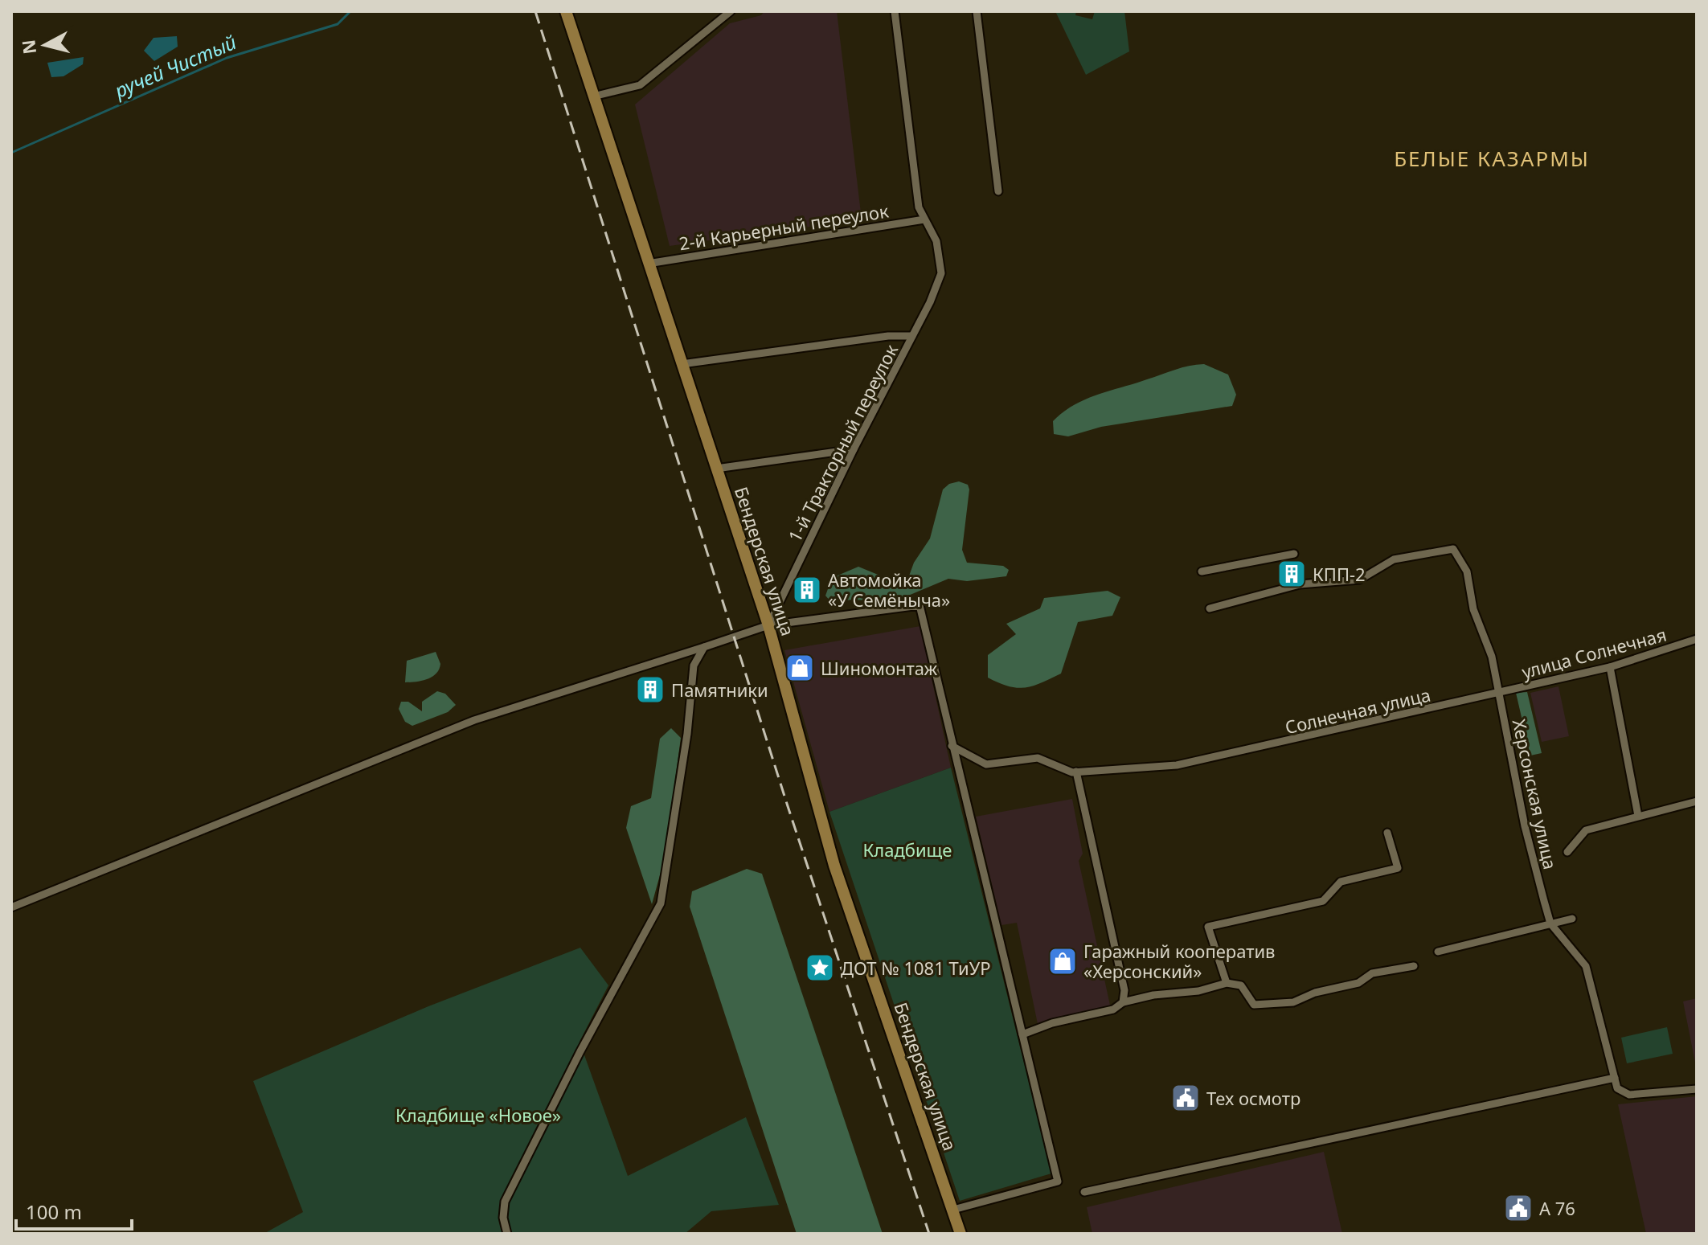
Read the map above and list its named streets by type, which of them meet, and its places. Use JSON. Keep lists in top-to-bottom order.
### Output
{
  "streets": {
    "main road": ["Бендерская улица"],
    "street": [
      "2-й Карьерный переулок",
      "1-й Тракторный переулок",
      "улица Солнечная",
      "Солнечная улица",
      "Херсонская улица"
    ]
  },
  "crossings": [
    ["2-й Карьерный переулок", "1-й Тракторный переулок"],
    ["2-й Карьерный переулок", "Бендерская улица"],
    ["1-й Тракторный переулок", "Бендерская улица"],
    ["улица Солнечная", "Солнечная улица"],
    ["улица Солнечная", "Херсонская улица"],
    ["Солнечная улица", "Херсонская улица"]
  ],
  "districts": ["БЕЛЫЕ КАЗАРМЫ"],
  "water": ["ручей Чистый"],
  "parks": ["Кладбище", "Кладбище «Новое»"],
  "places": {
    "building": ["КПП-2", "Автомойка «У Семёныча»", "Памятники"],
    "shop": ["Шиномонтаж", "Гаражный кооператив «Херсонский»"],
    "place": ["ДОТ № 1081 ТиУР"],
    "public building": ["Тех осмотр", "А 76"]
  },
  "scale_bar": "100 m",
  "north": "left"
}
